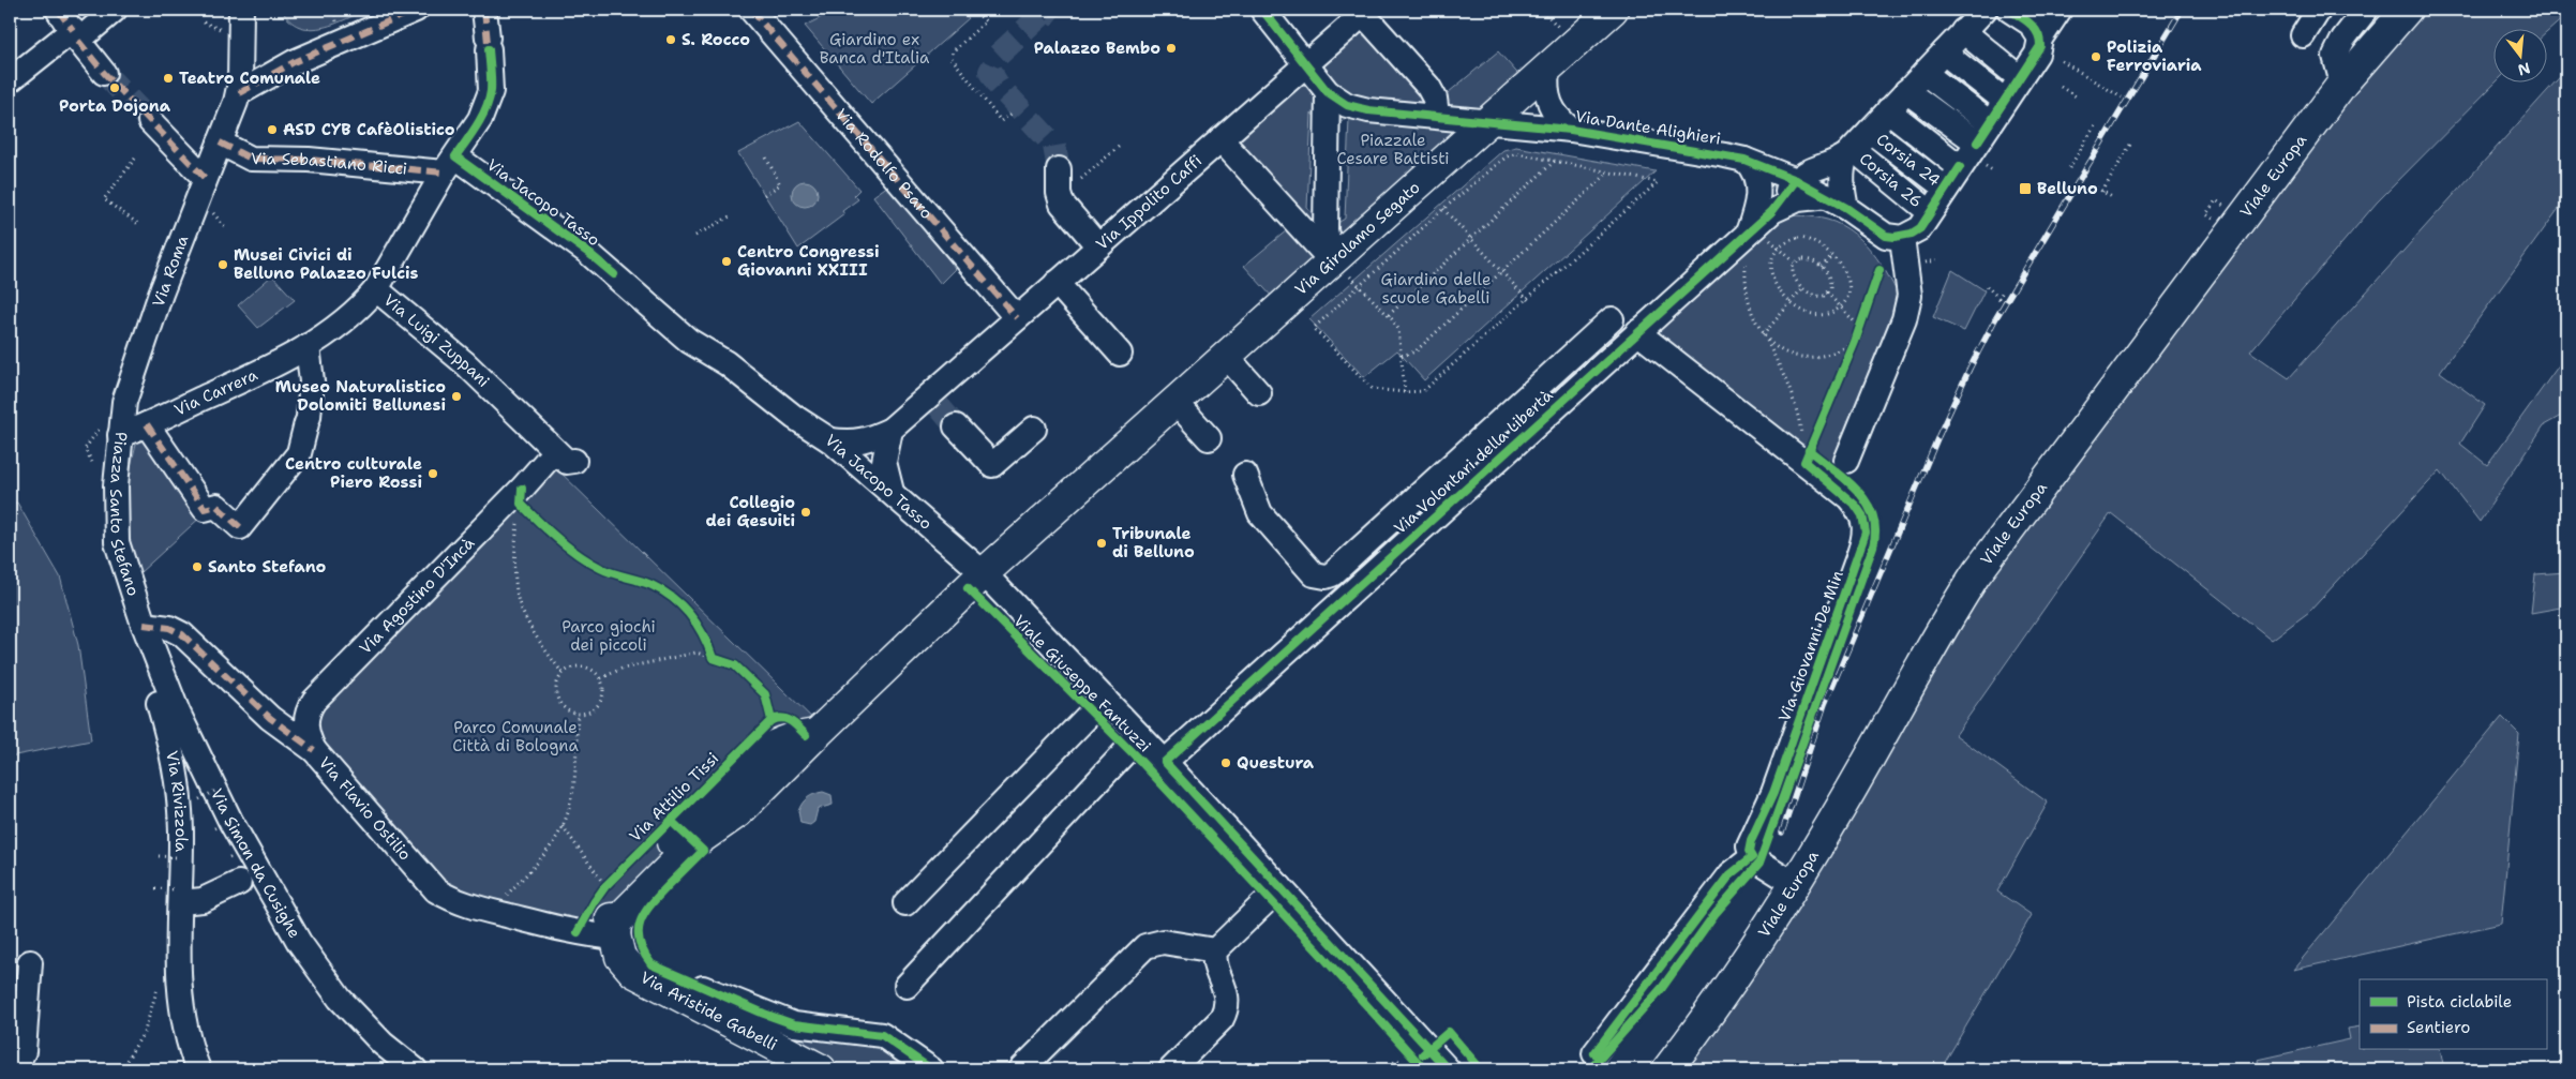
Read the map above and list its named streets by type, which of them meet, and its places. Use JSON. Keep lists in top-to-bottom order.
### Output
{
  "streets": {
    "main road": [
      "Viale Europa",
      "Via Girolamo Segato",
      "Via Attilio Tissi",
      "Via Aristide Gabelli"
    ],
    "street": [
      "Via Dante Alighieri",
      "Via Sebastiano Ricci",
      "Via Rodolfo Psaro",
      "Corsia 26",
      "Via Jacopo Tasso",
      "Via Ippolito Caffi",
      "Via Roma",
      "Via Luigi Zuppani",
      "Via Carrera",
      "Via Volontari della Libertà",
      "Piazza Santo Stefano",
      "Via Agostino D'Incà",
      "Via Giovanni De Min",
      "Viale Giuseppe Fantuzzi",
      "Via Rivizzola",
      "Via Flavio Ostilio",
      "Via Simon da Cusighe"
    ],
    "cycle path": ["Corsia 24"]
  },
  "crossings": [
    ["Via Dante Alighieri", "Via Girolamo Segato"],
    ["Via Dante Alighieri", "Via Volontari della Libertà"],
    ["Via Sebastiano Ricci", "Via Jacopo Tasso"],
    ["Via Sebastiano Ricci", "Via Roma"],
    ["Via Sebastiano Ricci", "Via Carrera"],
    ["Via Rodolfo Psaro", "Via Ippolito Caffi"],
    ["Via Jacopo Tasso", "Via Ippolito Caffi"],
    ["Via Jacopo Tasso", "Via Girolamo Segato"],
    ["Via Jacopo Tasso", "Via Carrera"],
    ["Via Jacopo Tasso", "Viale Giuseppe Fantuzzi"],
    ["Via Jacopo Tasso", "Via Attilio Tissi"],
    ["Via Girolamo Segato", "Viale Giuseppe Fantuzzi"],
    ["Via Girolamo Segato", "Via Attilio Tissi"],
    ["Via Roma", "Piazza Santo Stefano"],
    ["Via Luigi Zuppani", "Via Carrera"],
    ["Via Luigi Zuppani", "Via Agostino D'Incà"],
    ["Via Carrera", "Piazza Santo Stefano"],
    ["Via Volontari della Libertà", "Via Giovanni De Min"],
    ["Via Volontari della Libertà", "Viale Giuseppe Fantuzzi"],
    ["Piazza Santo Stefano", "Via Flavio Ostilio"],
    ["Piazza Santo Stefano", "Via Simon da Cusighe"],
    ["Via Agostino D'Incà", "Via Flavio Ostilio"],
    ["Viale Giuseppe Fantuzzi", "Via Attilio Tissi"],
    ["Via Attilio Tissi", "Via Flavio Ostilio"],
    ["Via Attilio Tissi", "Via Aristide Gabelli"],
    ["Via Flavio Ostilio", "Via Simon da Cusighe"],
    ["Via Flavio Ostilio", "Via Aristide Gabelli"]
  ],
  "parks": [
    "Giardino ex Banca d'Italia",
    "Piazzale Cesare Battisti",
    "Giardino delle scuole Gabelli",
    "Parco giochi dei piccoli",
    "Parco Comunale Città di Bologna"
  ],
  "places": {
    "other": [
      "S. Rocco",
      "Palazzo Bembo",
      "Polizia Ferroviaria",
      "Teatro Comunale",
      "Porta Dojona",
      "ASD CYB CafèOlistico",
      "Centro Congressi Giovanni XXIII",
      "Musei Civici di Belluno Palazzo Fulcis",
      "Museo Naturalistico Dolomiti Bellunesi",
      "Centro culturale Piero Rossi",
      "Collegio dei Gesuiti",
      "Tribunale di Belluno",
      "Santo Stefano",
      "Questura"
    ],
    "transit": ["Belluno"]
  },
  "legend": ["Pista ciclabile", "Sentiero"],
  "north": "bottom"
}
